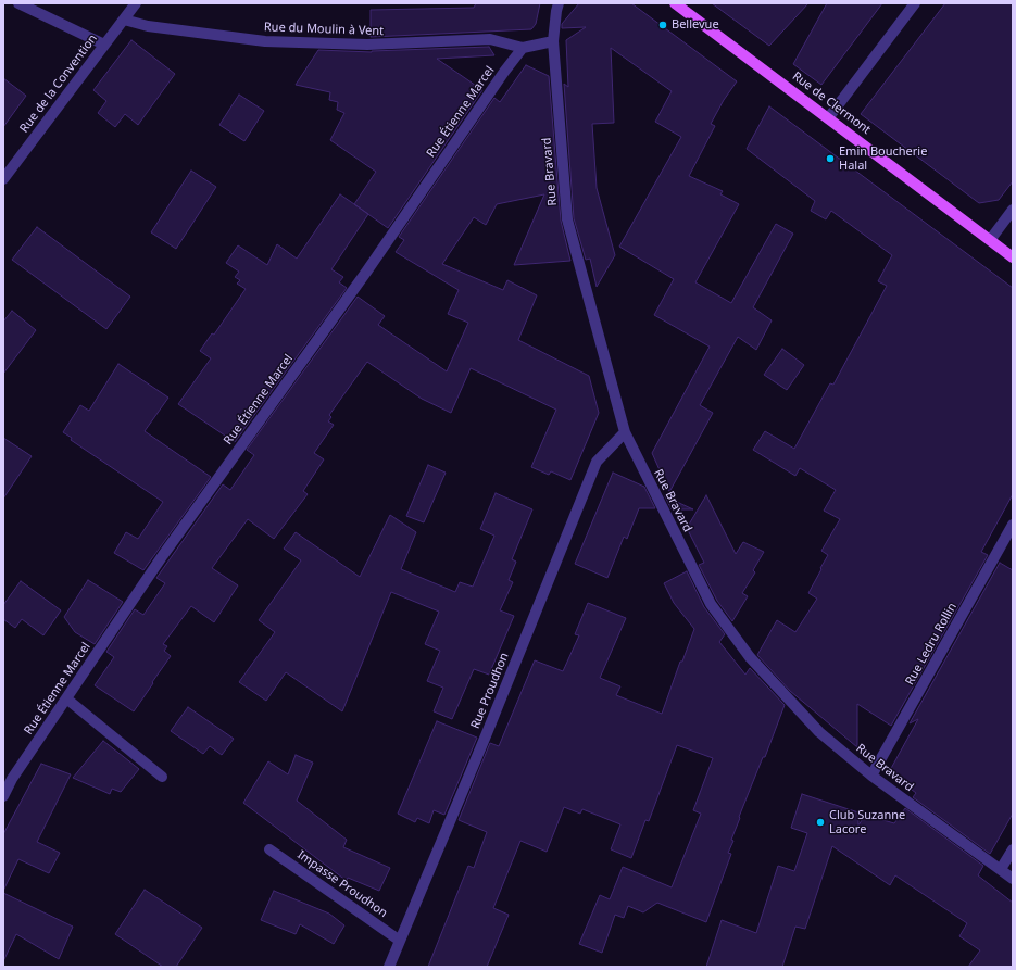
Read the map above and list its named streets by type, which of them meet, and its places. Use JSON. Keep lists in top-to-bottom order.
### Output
{
  "streets": {
    "main road": ["Rue de Clermont"],
    "street": [
      "Rue du Moulin à Vent",
      "Rue de la Convention",
      "Rue Étienne Marcel",
      "Rue Bravard",
      "Rue Ledru Rollin",
      "Rue Proudhon",
      "Impasse Proudhon"
    ]
  },
  "crossings": [
    ["Rue du Moulin à Vent", "Rue de la Convention"],
    ["Rue du Moulin à Vent", "Rue Étienne Marcel"],
    ["Rue Bravard", "Rue Ledru Rollin"],
    ["Rue Bravard", "Rue Proudhon"],
    ["Rue Proudhon", "Impasse Proudhon"]
  ],
  "places": ["Bellevue", "Emin Boucherie Halal", "Club Suzanne Lacore"]
}
